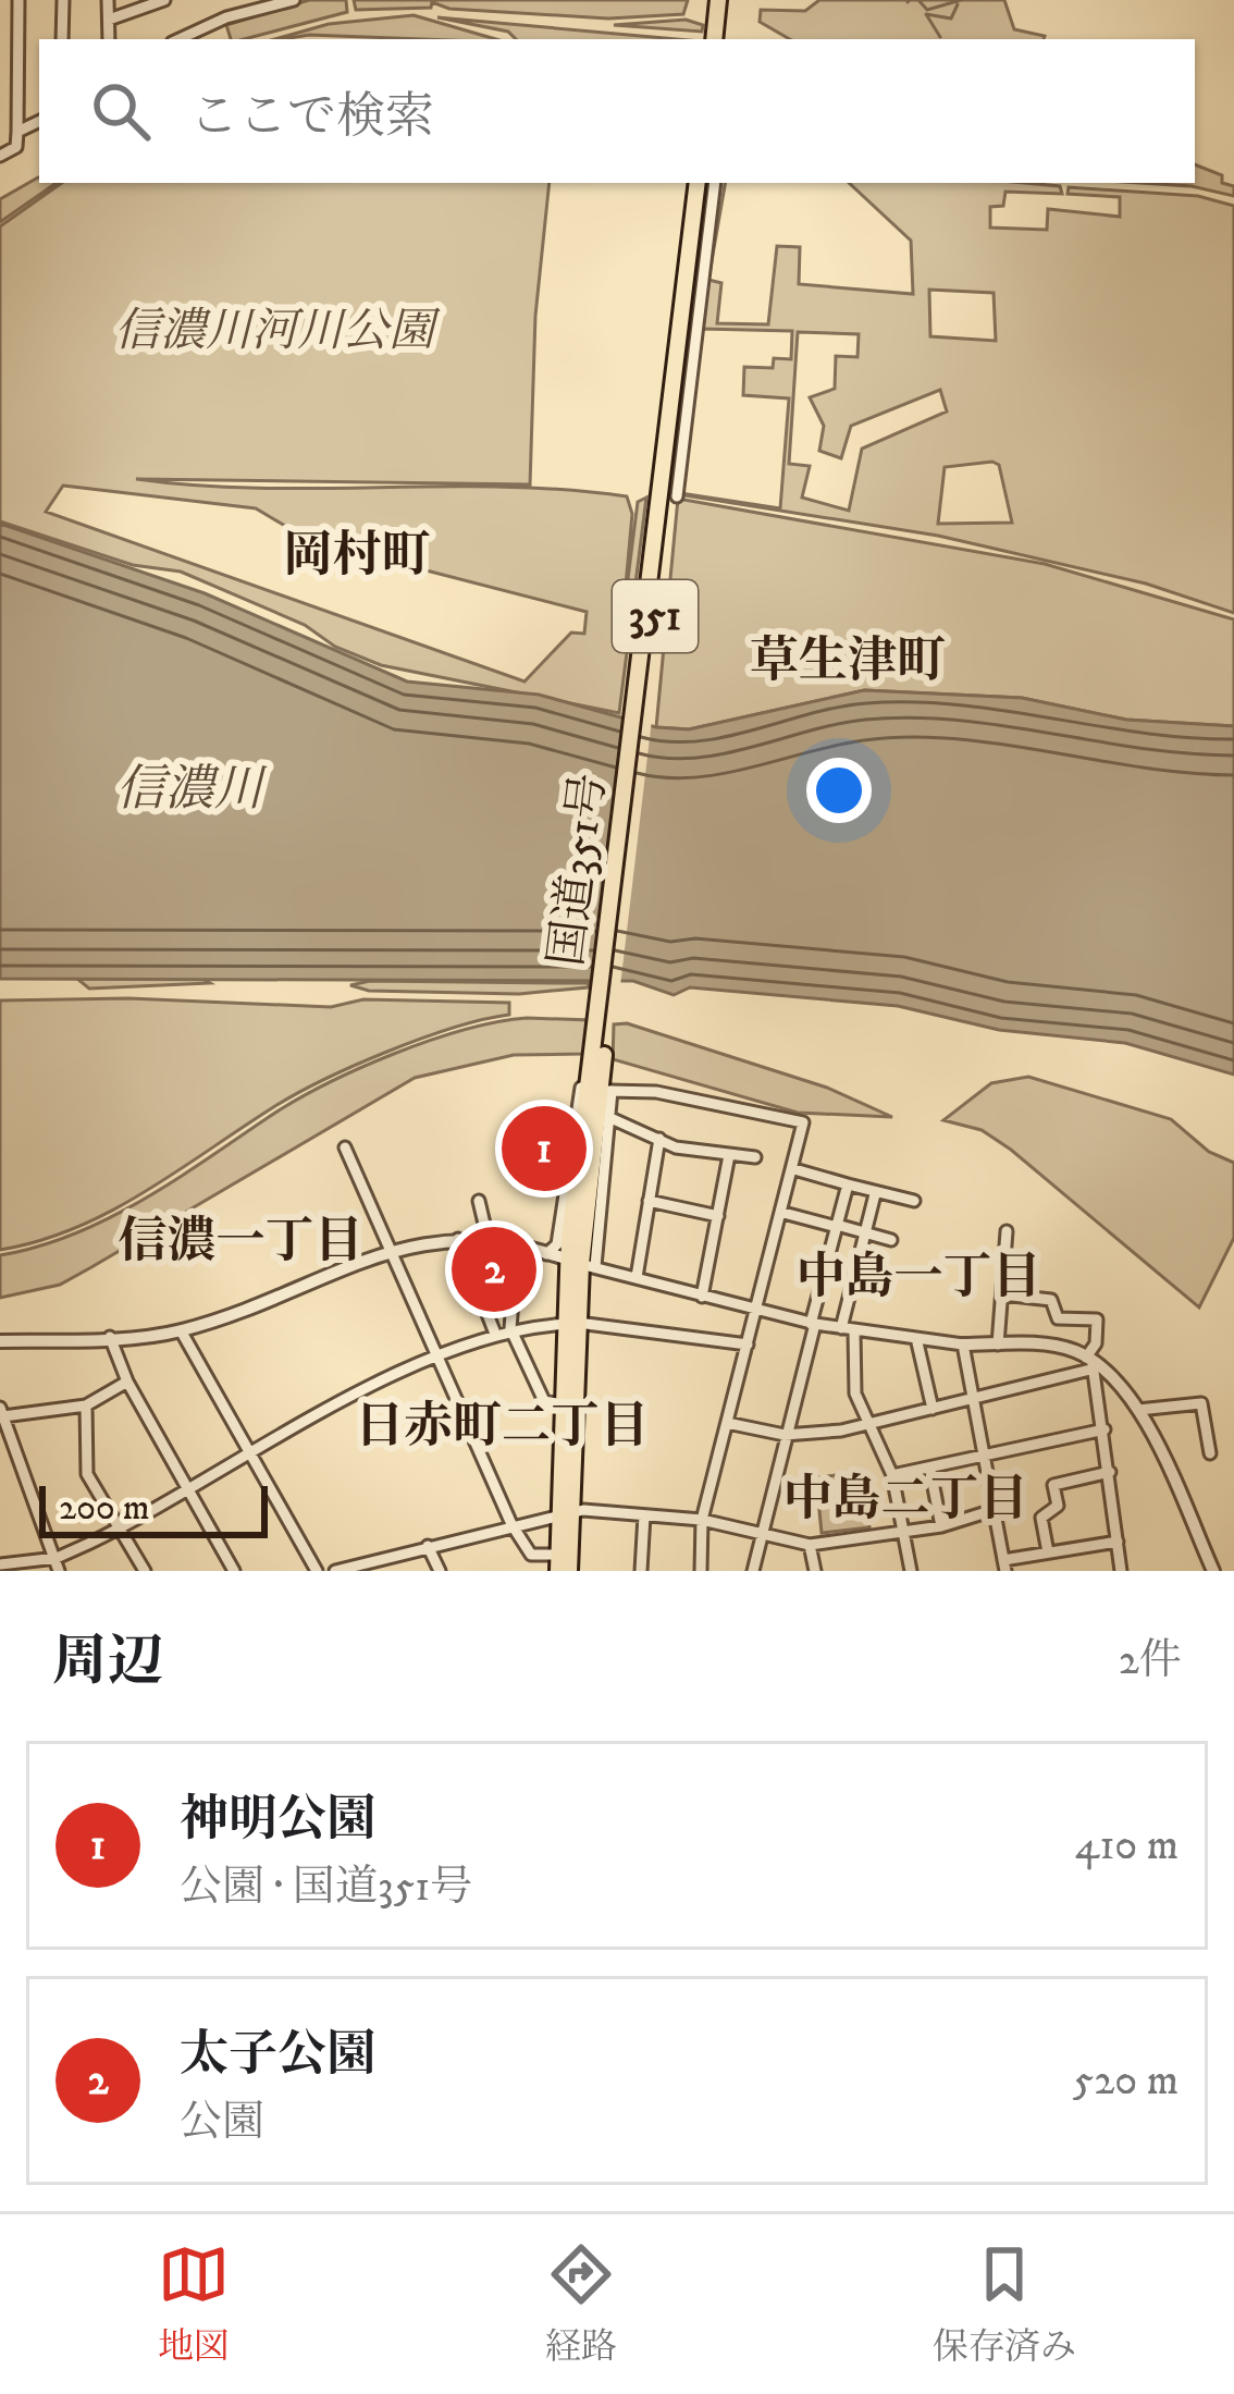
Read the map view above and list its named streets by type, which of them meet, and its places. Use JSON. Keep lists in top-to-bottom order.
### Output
{
  "streets": {
    "highway": ["351", "国道351号"]
  },
  "districts": [
    "岡村町",
    "草生津町",
    "信濃一丁目",
    "中島一丁目",
    "日赤町二丁目",
    "中島二丁目"
  ],
  "water": ["信濃川"],
  "parks": ["信濃川河川公園"],
  "scale_bar": "200 m",
  "page": {
    "search": "ここで検索",
    "pins": ["1", "2"],
    "scale": "200 m",
    "heading": ["周辺", "2件"],
    "list": [
      {
        "mark": "1",
        "name": "神明公園",
        "note": "公園 · 国道351号",
        "value": "410 m"
      },
      {
        "mark": "2",
        "name": "太子公園",
        "note": "公園",
        "value": "520 m"
      }
    ],
    "nav": ["地図", "経路", "保存済み"]
  }
}
